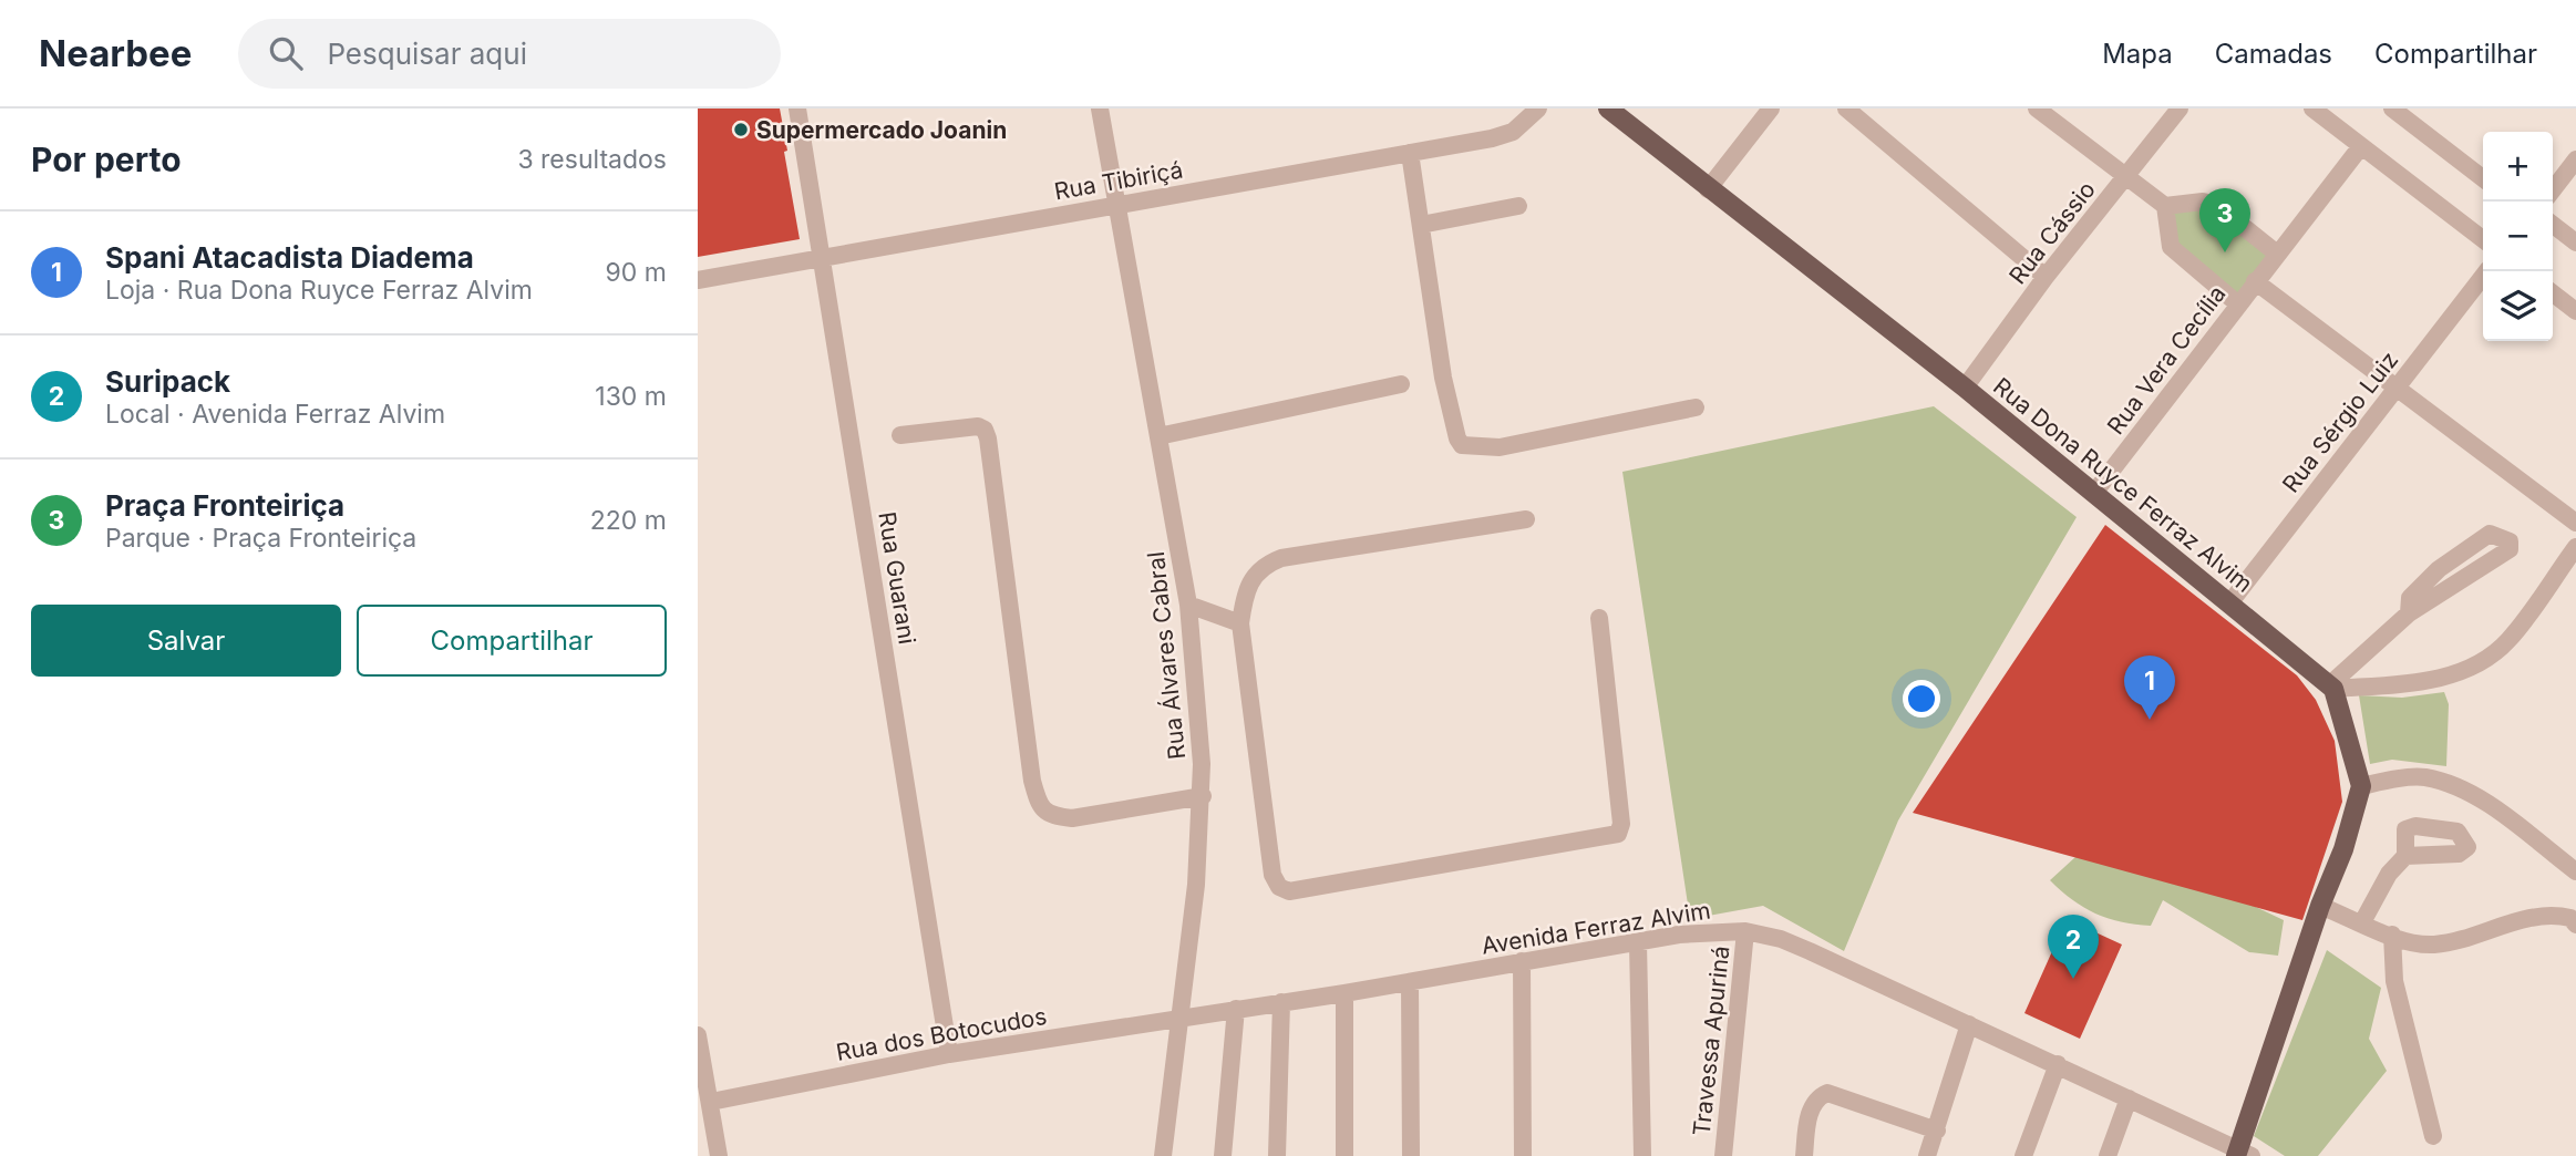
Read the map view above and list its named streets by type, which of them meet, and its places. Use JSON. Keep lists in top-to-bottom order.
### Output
{
  "streets": {
    "main road": ["Rua Dona Ruyce Ferraz Alvim"],
    "street": [
      "Rua Tibiriçá",
      "Rua Cássio",
      "Rua Vera Cecília",
      "Rua Sérgio Luiz",
      "Rua Guarani",
      "Rua Álvares Cabral",
      "Avenida Ferraz Alvim",
      "Rua dos Botocudos",
      "Travessa Apuriná"
    ]
  },
  "crossings": [
    ["Rua Tibiriçá", "Rua Guarani"],
    ["Rua Tibiriçá", "Rua Álvares Cabral"],
    ["Rua Cássio", "Rua Dona Ruyce Ferraz Alvim"],
    ["Rua Vera Cecília", "Rua Dona Ruyce Ferraz Alvim"],
    ["Rua Sérgio Luiz", "Rua Dona Ruyce Ferraz Alvim"],
    ["Rua Guarani", "Rua dos Botocudos"],
    ["Rua Álvares Cabral", "Avenida Ferraz Alvim"],
    ["Rua Álvares Cabral", "Rua dos Botocudos"],
    ["Avenida Ferraz Alvim", "Rua dos Botocudos"],
    ["Avenida Ferraz Alvim", "Travessa Apuriná"]
  ],
  "places": ["Supermercado Joanin"],
  "page": {
    "header": "Nearbee",
    "search": "Pesquisar aqui",
    "nav": ["Mapa", "Camadas", "Compartilhar"],
    "heading": ["Por perto", "3 resultados"],
    "map_buttons": ["+", "−"],
    "pins": ["3", "1", "2"],
    "list": [
      {
        "mark": "1",
        "name": "Spani Atacadista Diadema",
        "note": "Loja · Rua Dona Ruyce Ferraz Alvim",
        "value": "90 m"
      },
      {
        "mark": "2",
        "name": "Suripack",
        "note": "Local · Avenida Ferraz Alvim",
        "value": "130 m"
      },
      {
        "mark": "3",
        "name": "Praça Fronteiriça",
        "note": "Parque · Praça Fronteiriça",
        "value": "220 m"
      }
    ],
    "buttons": ["Salvar", "Compartilhar"]
  }
}
